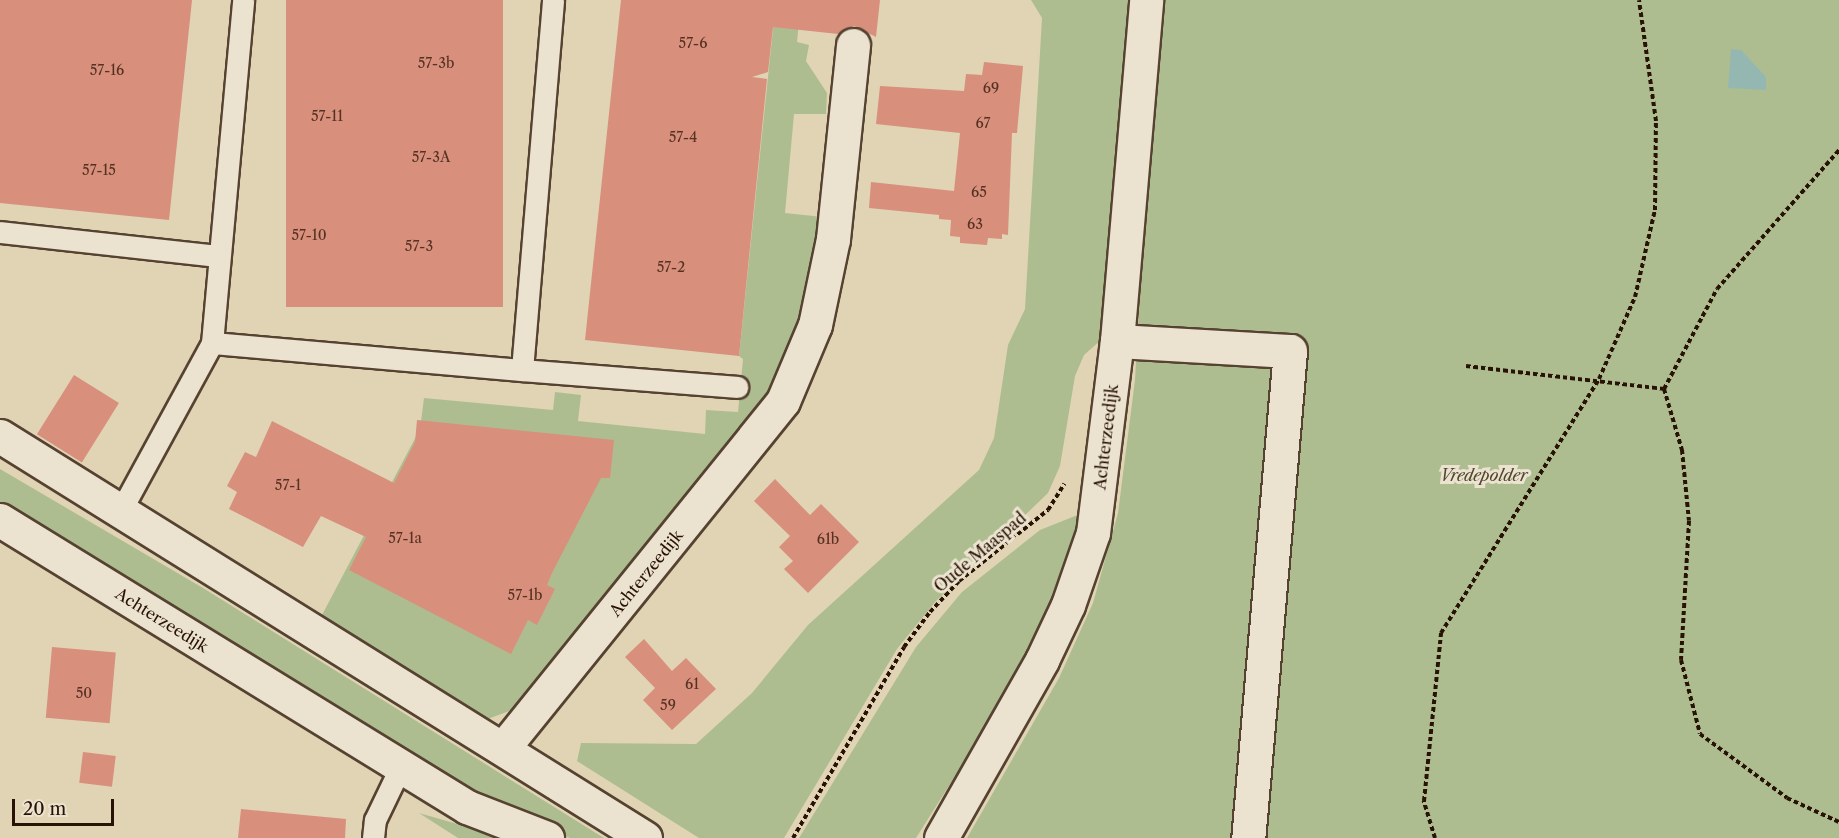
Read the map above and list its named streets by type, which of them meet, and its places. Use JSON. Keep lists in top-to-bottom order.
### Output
{
  "streets": {
    "street": ["Achterzeedijk"],
    "path": ["Oude Maaspad"]
  },
  "parks": ["Vredepolder"],
  "house_numbers": [
    "57-6",
    "57-3b",
    "57-16",
    "69",
    "57-11",
    "67",
    "57-4",
    "57-3A",
    "57-15",
    "65",
    "63",
    "57-10",
    "57-3",
    "57-2",
    "57-1",
    "57-1a",
    "61b",
    "57-1b",
    "61",
    "50",
    "59"
  ],
  "scale_bar": "20 m"
}
